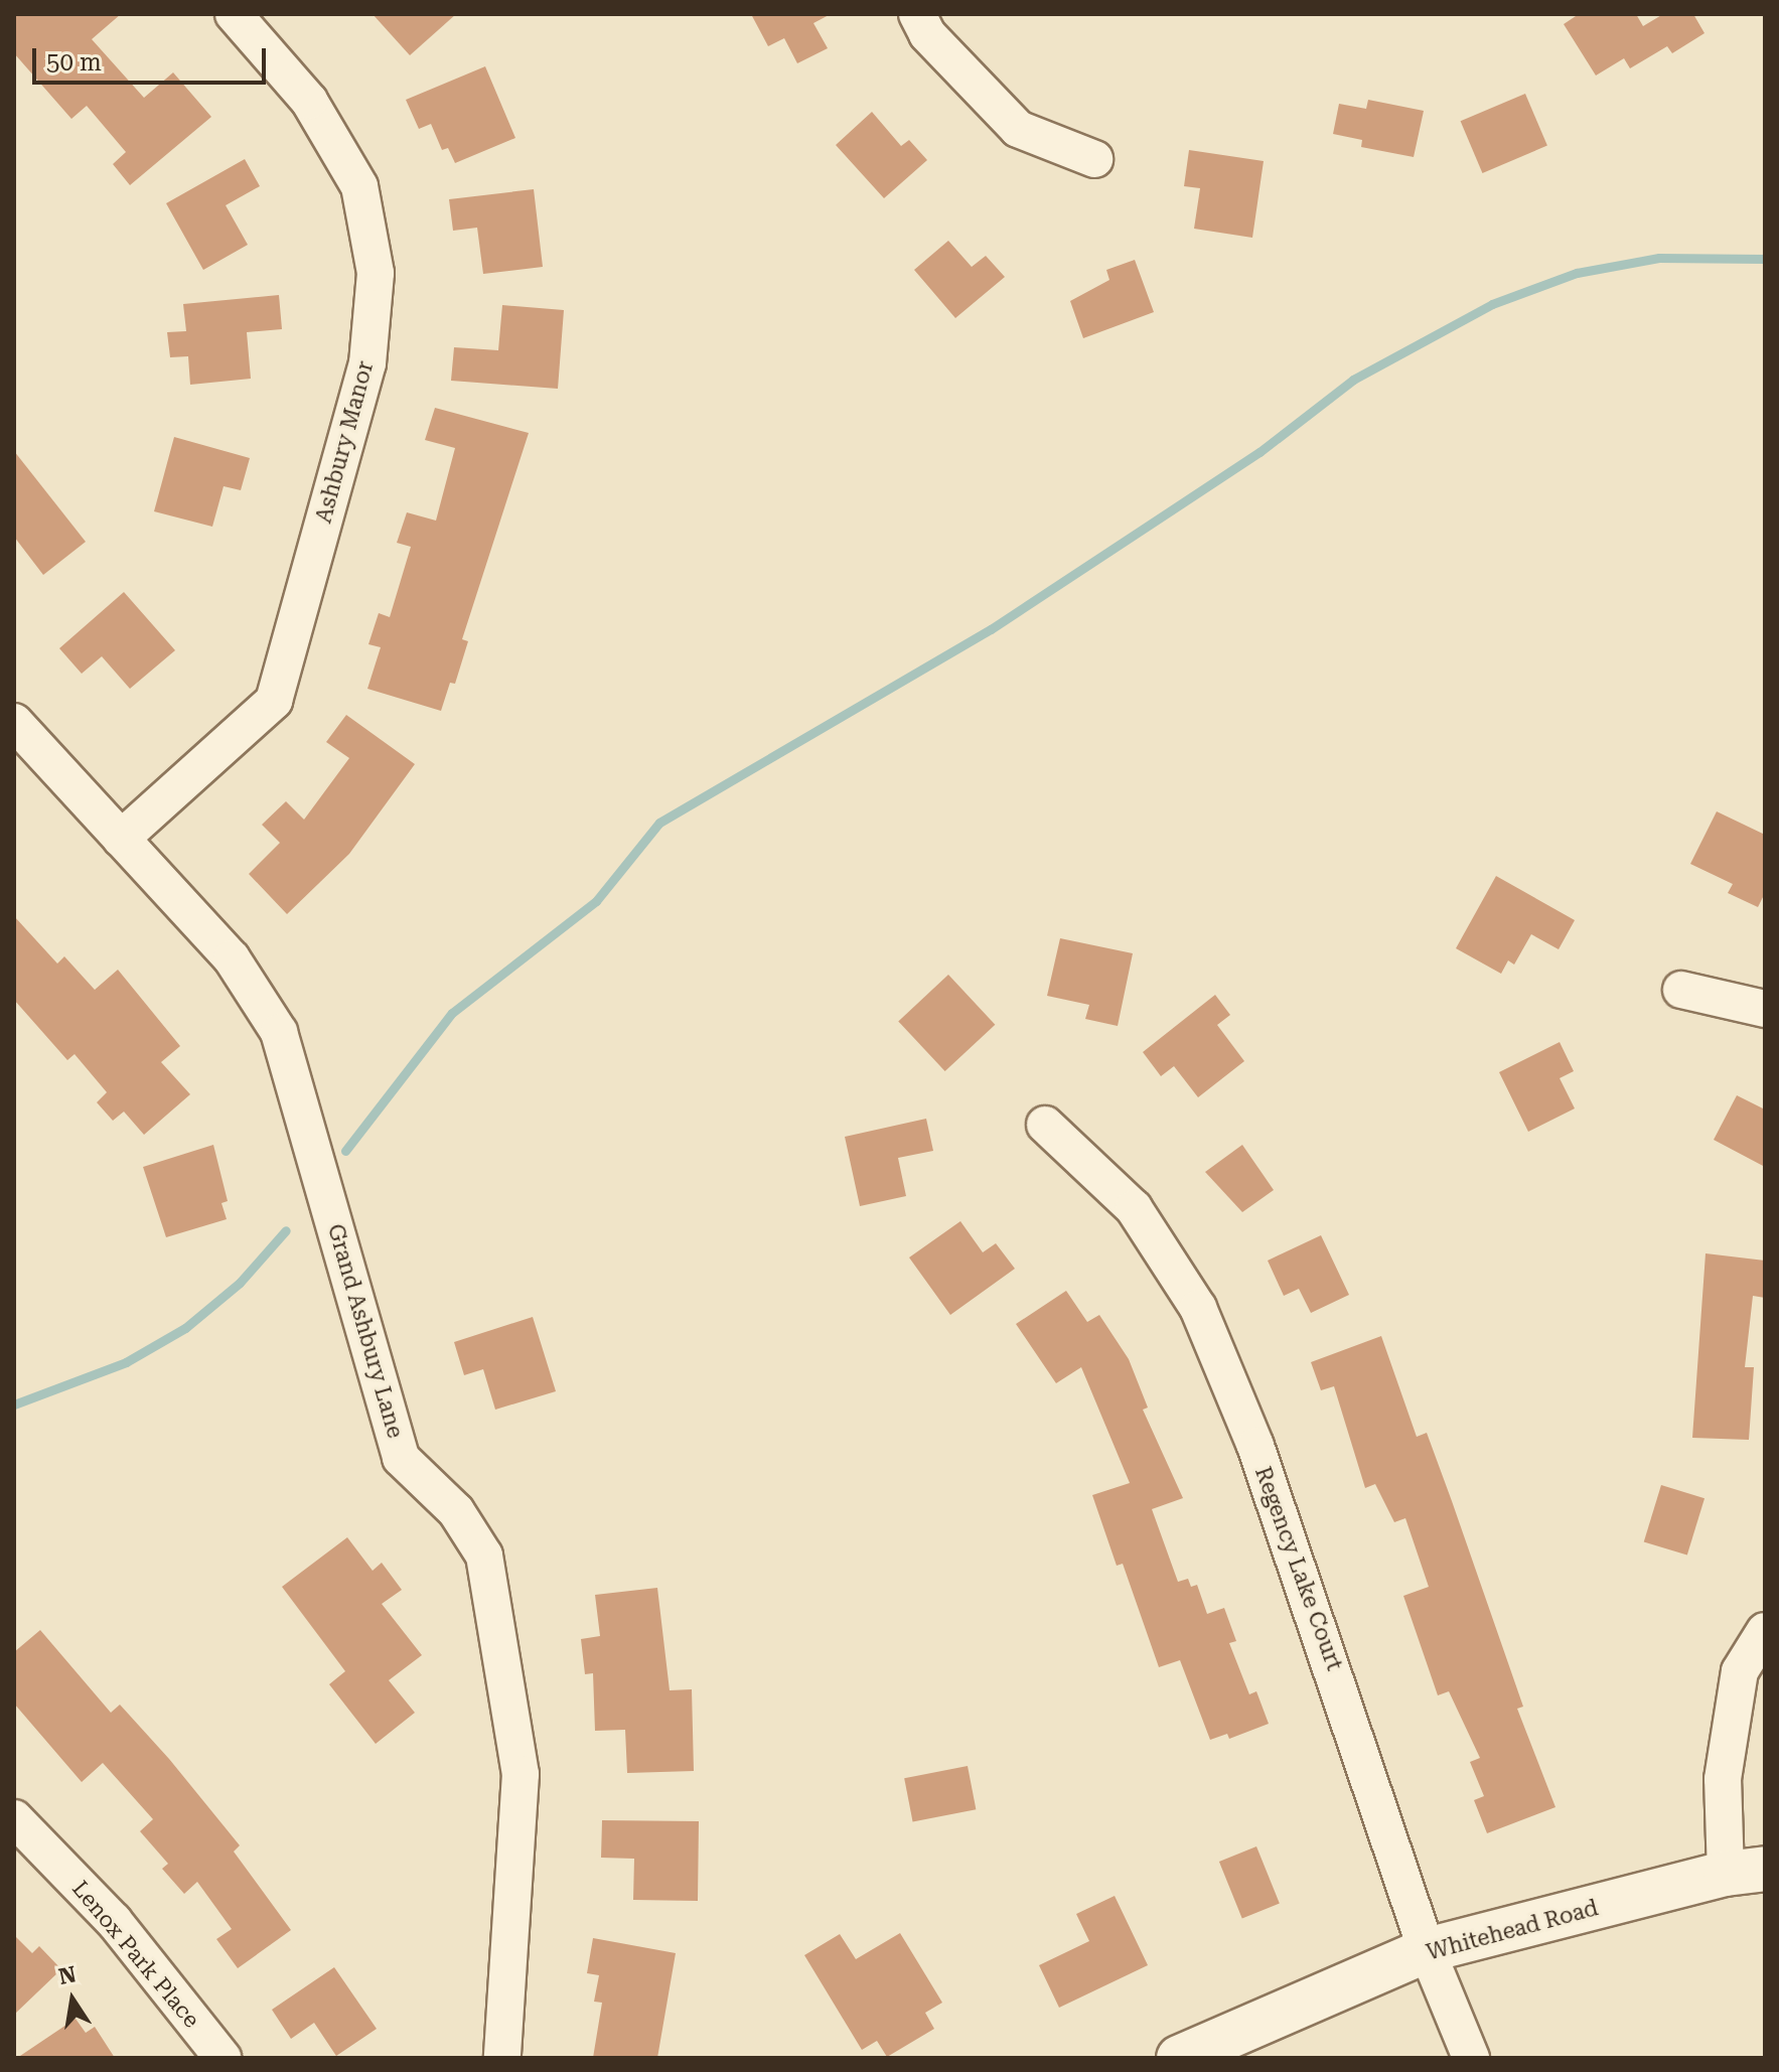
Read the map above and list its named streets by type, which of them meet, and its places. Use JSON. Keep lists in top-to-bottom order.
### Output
{
  "streets": {
    "street": [
      "Ashbury Manor",
      "Grand Ashbury Lane",
      "Regency Lake Court",
      "Whitehead Road",
      "Lenox Park Place"
    ]
  },
  "crossings": [
    ["Ashbury Manor", "Grand Ashbury Lane"],
    ["Regency Lake Court", "Whitehead Road"]
  ],
  "scale_bar": "50 m",
  "north": "top"
}
